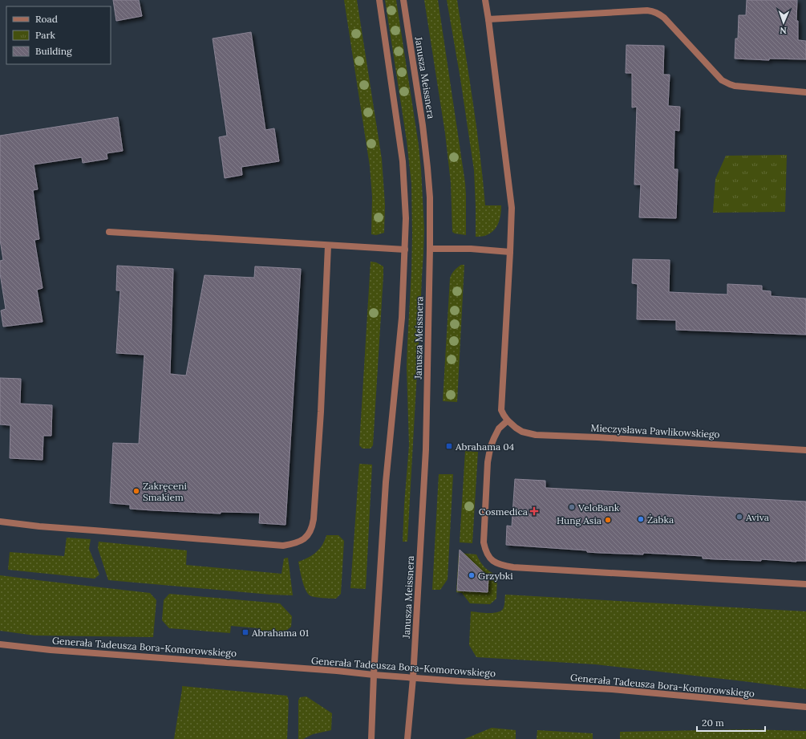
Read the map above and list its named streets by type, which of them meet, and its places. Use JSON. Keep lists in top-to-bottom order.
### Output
{
  "streets": {
    "street": ["Janusza Meissnera", "Mieczysława Pawlikowskiego", "Generała Tadeusza Bora-Komorowskiego"]
  },
  "crossings": [
    ["Janusza Meissnera", "Generała Tadeusza Bora-Komorowskiego"]
  ],
  "places": {
    "transit": ["Abrahama 04", "Abrahama 01"],
    "other": [
      "Zakręceni Smakiem",
      "VeloBank",
      "Aviva",
      "Żabka",
      "Hung Asia",
      "Grzybki"
    ],
    "health": ["Cosmedica"]
  },
  "legend": ["Road", "Park", "Building"],
  "scale_bar": "20 m",
  "north": "bottom"
}
